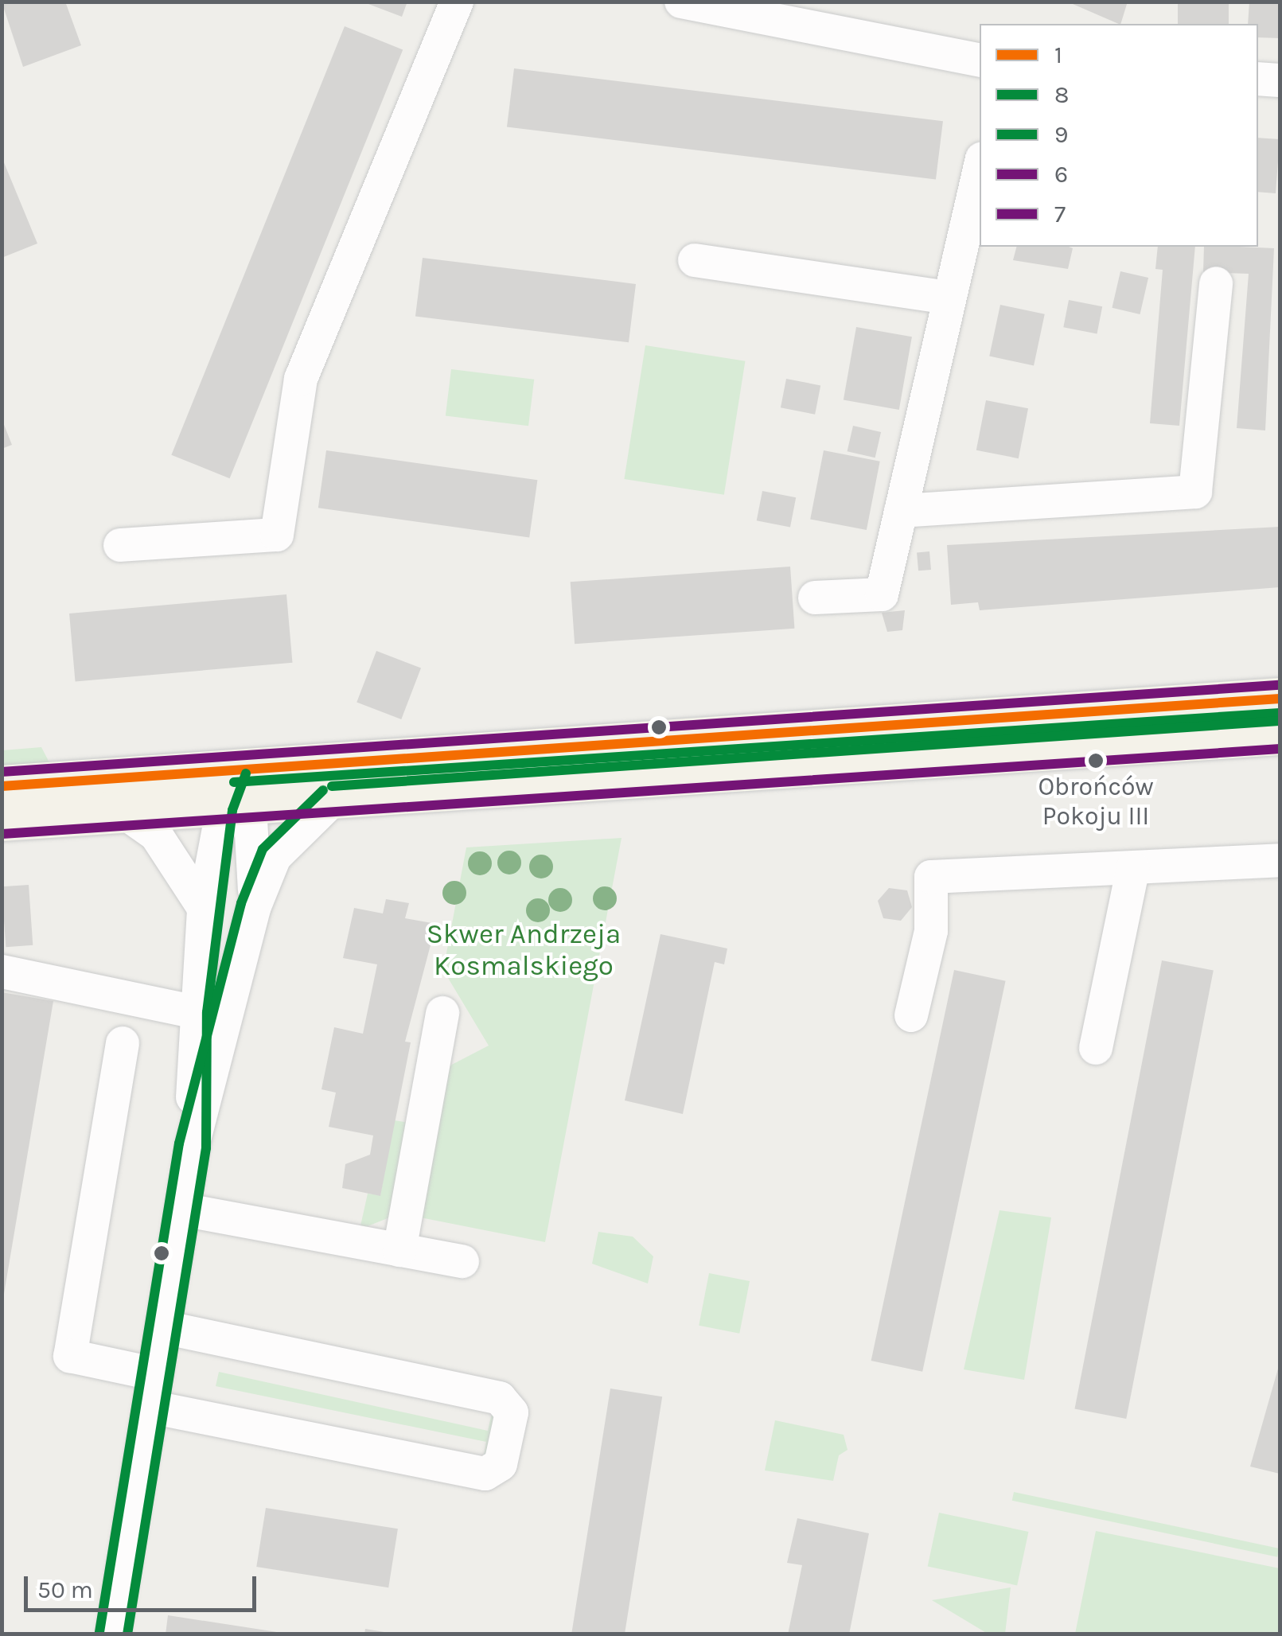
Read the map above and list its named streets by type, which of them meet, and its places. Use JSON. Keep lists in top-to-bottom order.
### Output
{
  "parks": ["Skwer Andrzeja Kosmalskiego"],
  "places": ["Obrońców Pokoju III"],
  "lines": [
    "transit line 6",
    "transit line 1",
    "transit line 8",
    "transit line 9",
    "transit line 7"
  ],
  "legend": [
    "1",
    "8",
    "9",
    "6",
    "7"
  ],
  "scale_bar": "50 m"
}
